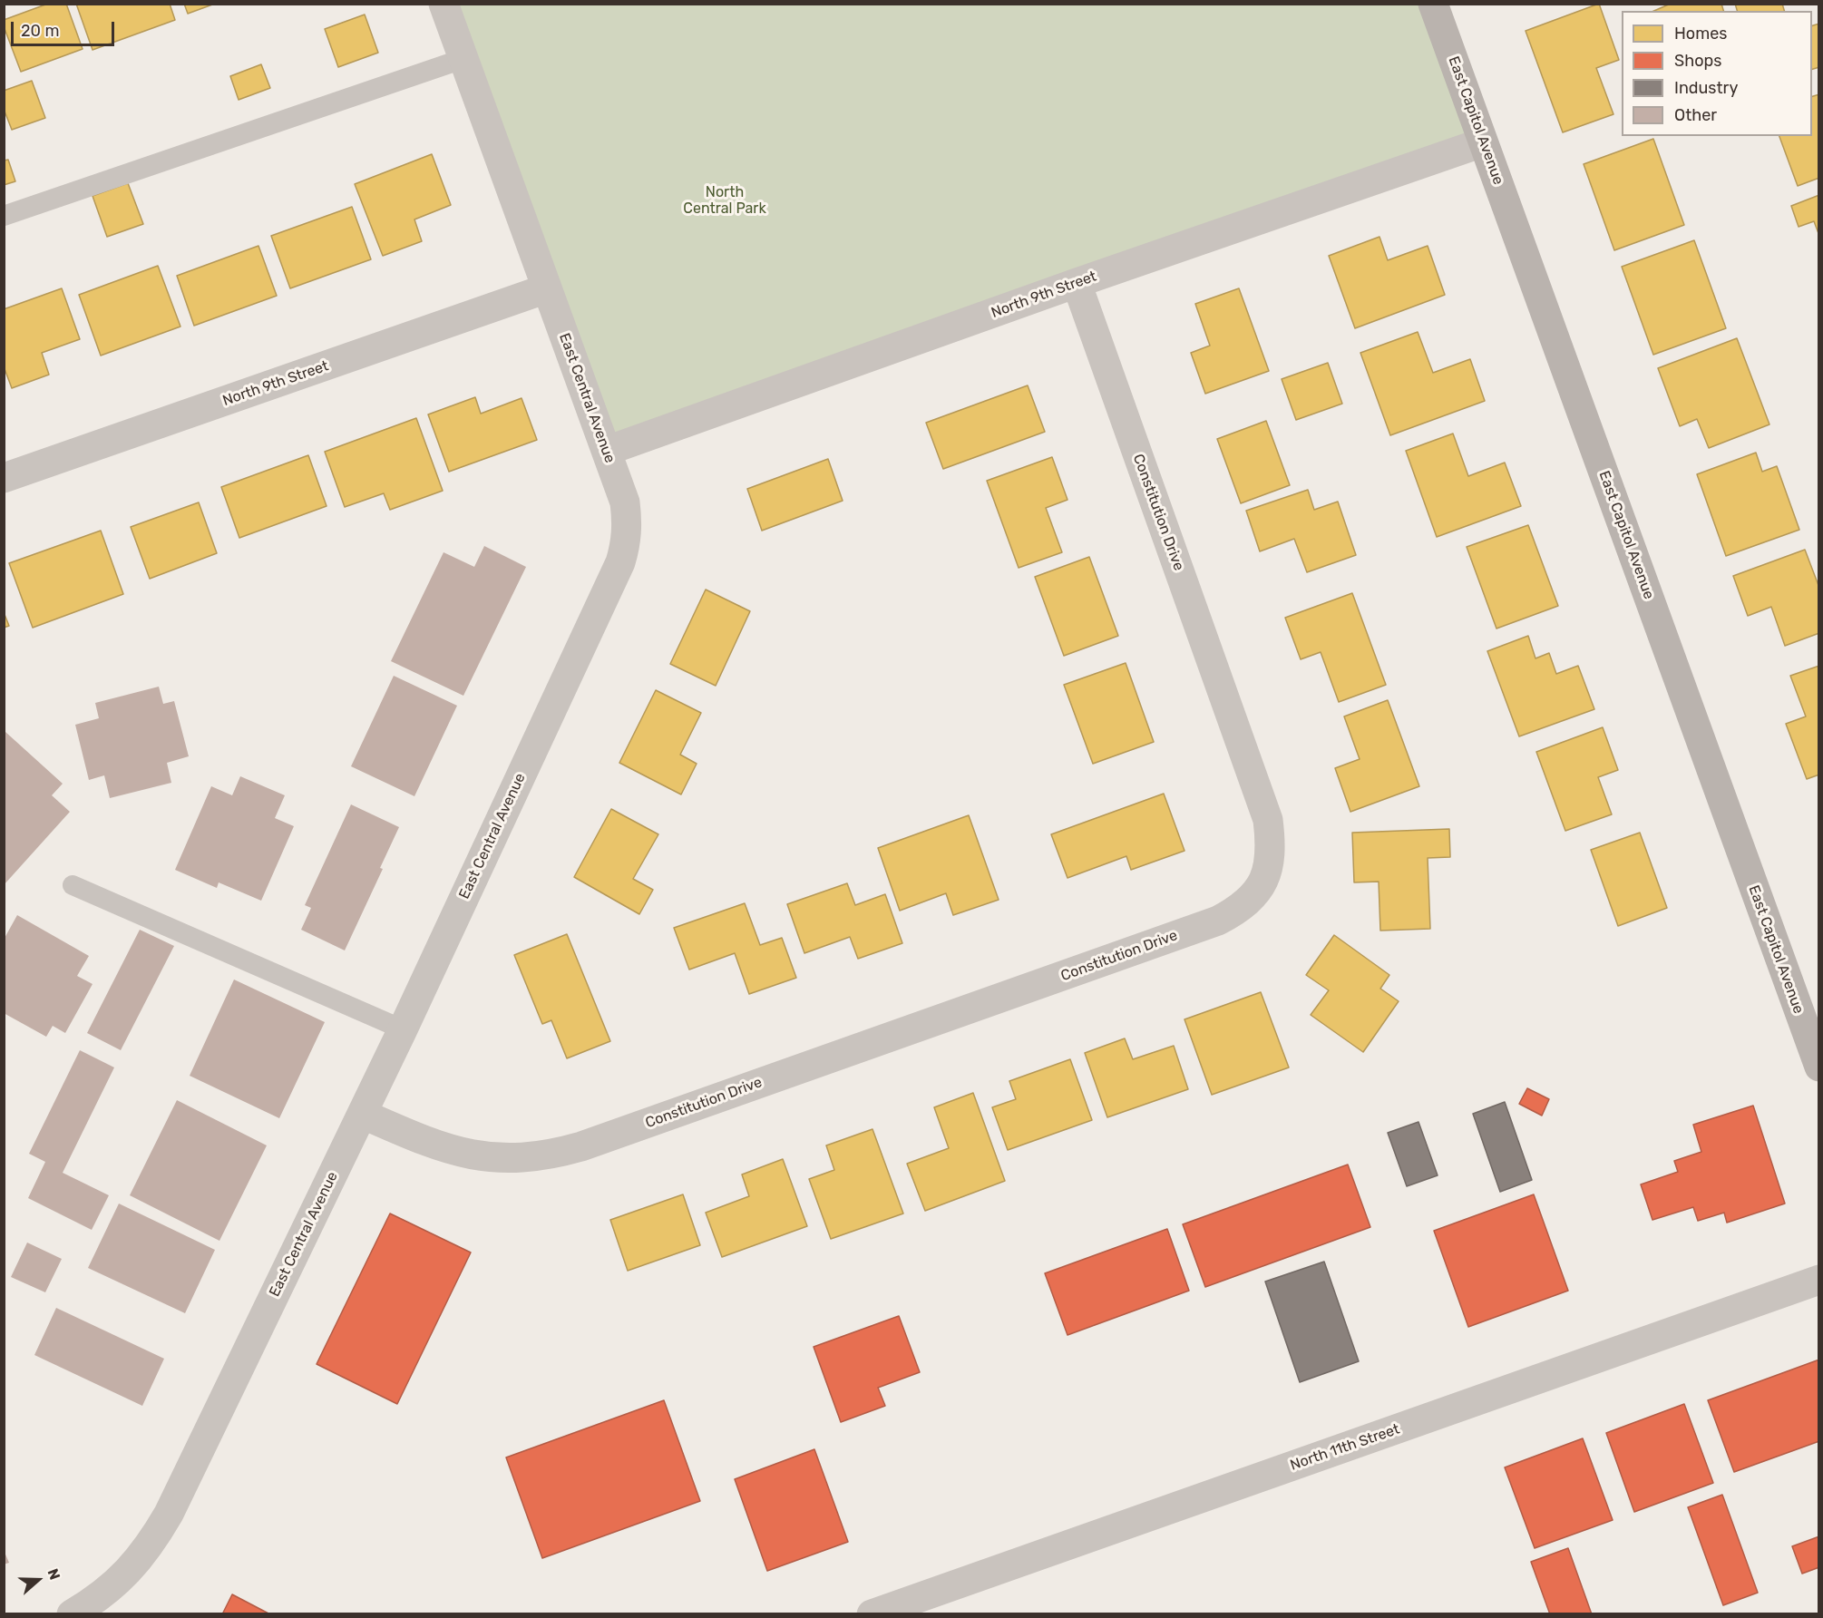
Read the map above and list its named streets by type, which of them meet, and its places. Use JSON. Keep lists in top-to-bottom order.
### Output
{
  "streets": {
    "street": [
      "East Capitol Avenue",
      "North 9th Street",
      "East Central Avenue",
      "Constitution Drive",
      "North 11th Street"
    ]
  },
  "crossings": [
    ["East Capitol Avenue", "North 9th Street"],
    ["North 9th Street", "East Central Avenue"],
    ["North 9th Street", "Constitution Drive"],
    ["East Central Avenue", "Constitution Drive"]
  ],
  "parks": ["North Central Park"],
  "legend": [
    "Homes",
    "Shops",
    "Industry",
    "Other"
  ],
  "scale_bar": "20 m",
  "north": "right"
}
